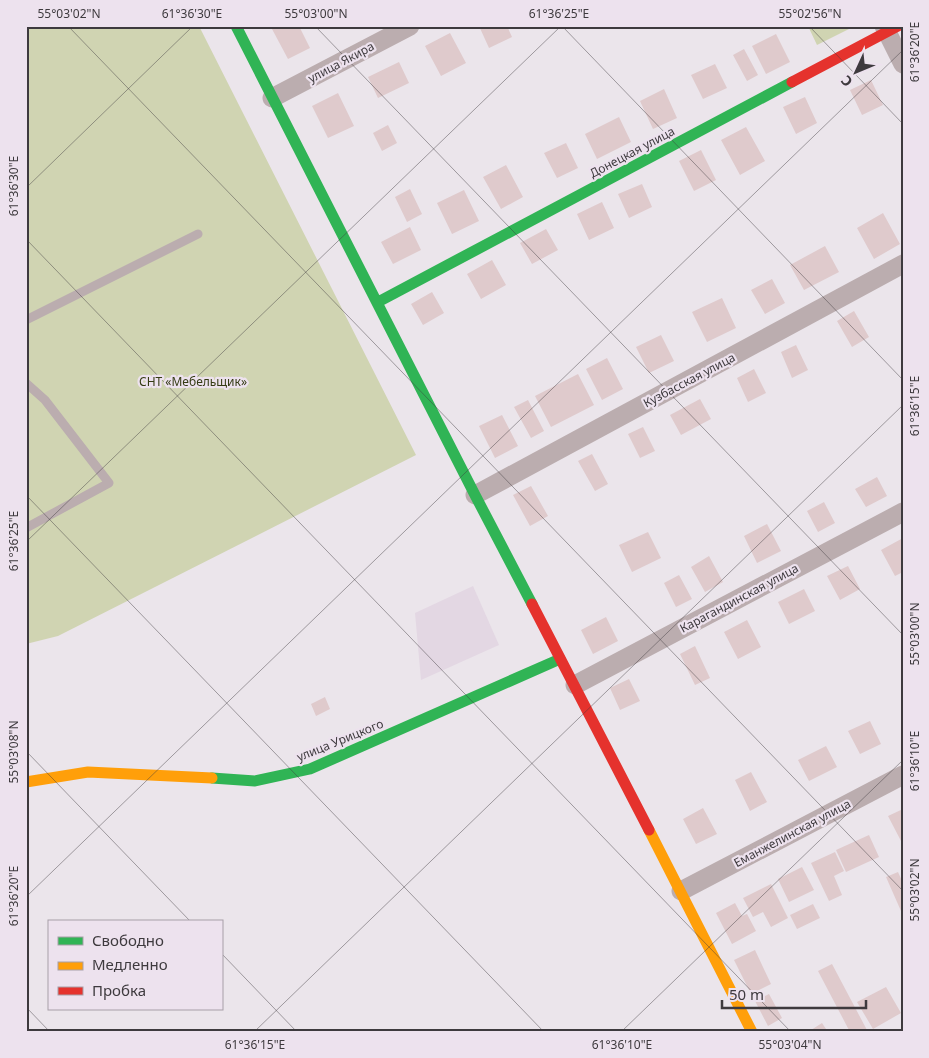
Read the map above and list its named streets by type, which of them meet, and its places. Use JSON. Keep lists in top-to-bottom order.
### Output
{
  "streets": {
    "street": [
      "улица Якира",
      "Донецкая улица",
      "Кузбасская улица",
      "Карагандинская улица",
      "улица Урицкого",
      "Еманжелинская улица"
    ]
  },
  "parks": ["СНТ «Мебельщик»"],
  "legend": ["Свободно", "Медленно", "Пробка"],
  "scale_bar": "50 m",
  "north": "bottom left",
  "coordinates": [
    "55°03'02\"N",
    "61°36'30\"E",
    "55°03'00\"N",
    "61°36'25\"E",
    "55°02'56\"N",
    "61°36'20\"E",
    "61°36'15\"E",
    "55°03'08\"N",
    "61°36'10\"E",
    "55°03'04\"N"
  ]
}
